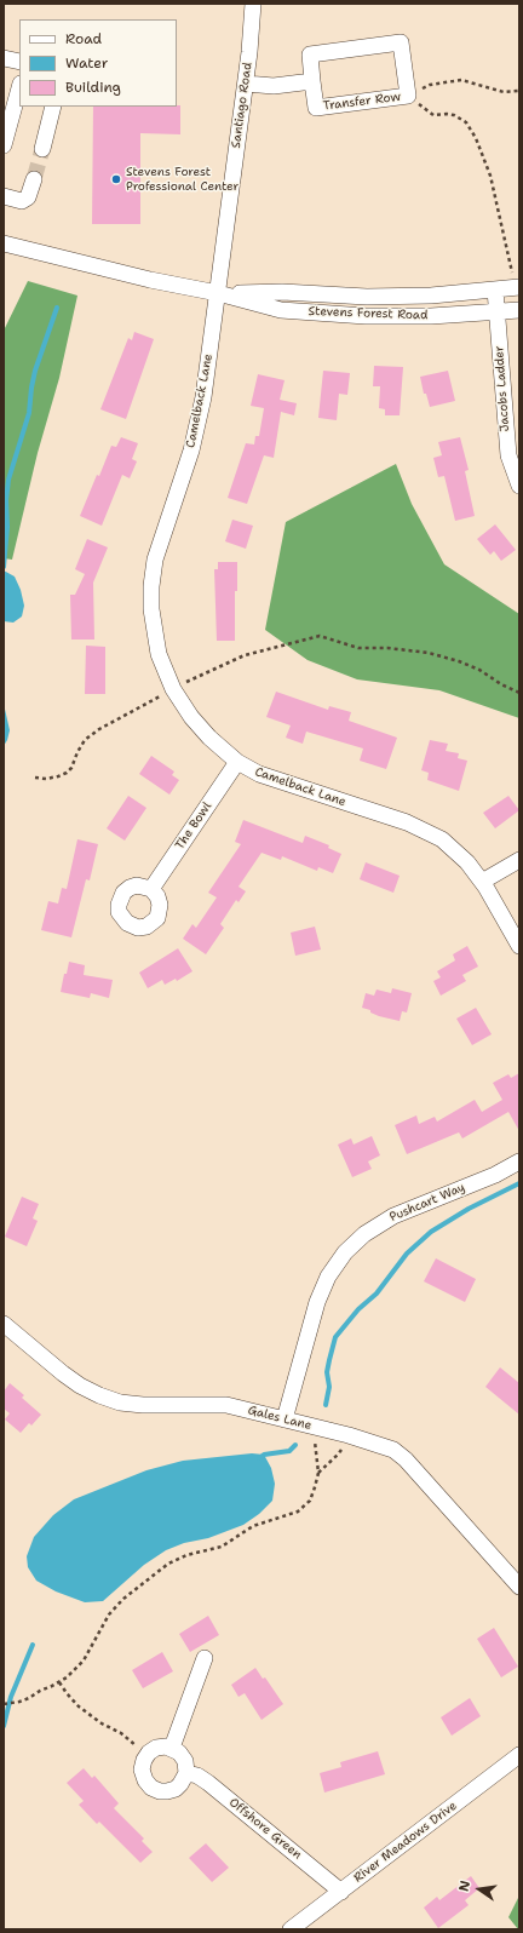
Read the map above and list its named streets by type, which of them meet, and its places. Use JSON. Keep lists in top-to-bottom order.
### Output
{
  "streets": {
    "street": [
      "Transfer Row",
      "Santiago Road",
      "Stevens Forest Road",
      "Jacobs Ladder",
      "Camelback Lane",
      "The Bowl",
      "Pushcart Way",
      "Gales Lane",
      "Offshore Green",
      "River Meadows Drive"
    ]
  },
  "crossings": [
    ["Santiago Road", "Stevens Forest Road"],
    ["Santiago Road", "Camelback Lane"],
    ["Stevens Forest Road", "Jacobs Ladder"],
    ["Stevens Forest Road", "Camelback Lane"],
    ["Camelback Lane", "The Bowl"],
    ["Pushcart Way", "Gales Lane"],
    ["Offshore Green", "River Meadows Drive"]
  ],
  "places": ["Stevens Forest Professional Center"],
  "legend": ["Road", "Water", "Building"],
  "north": "left"
}
